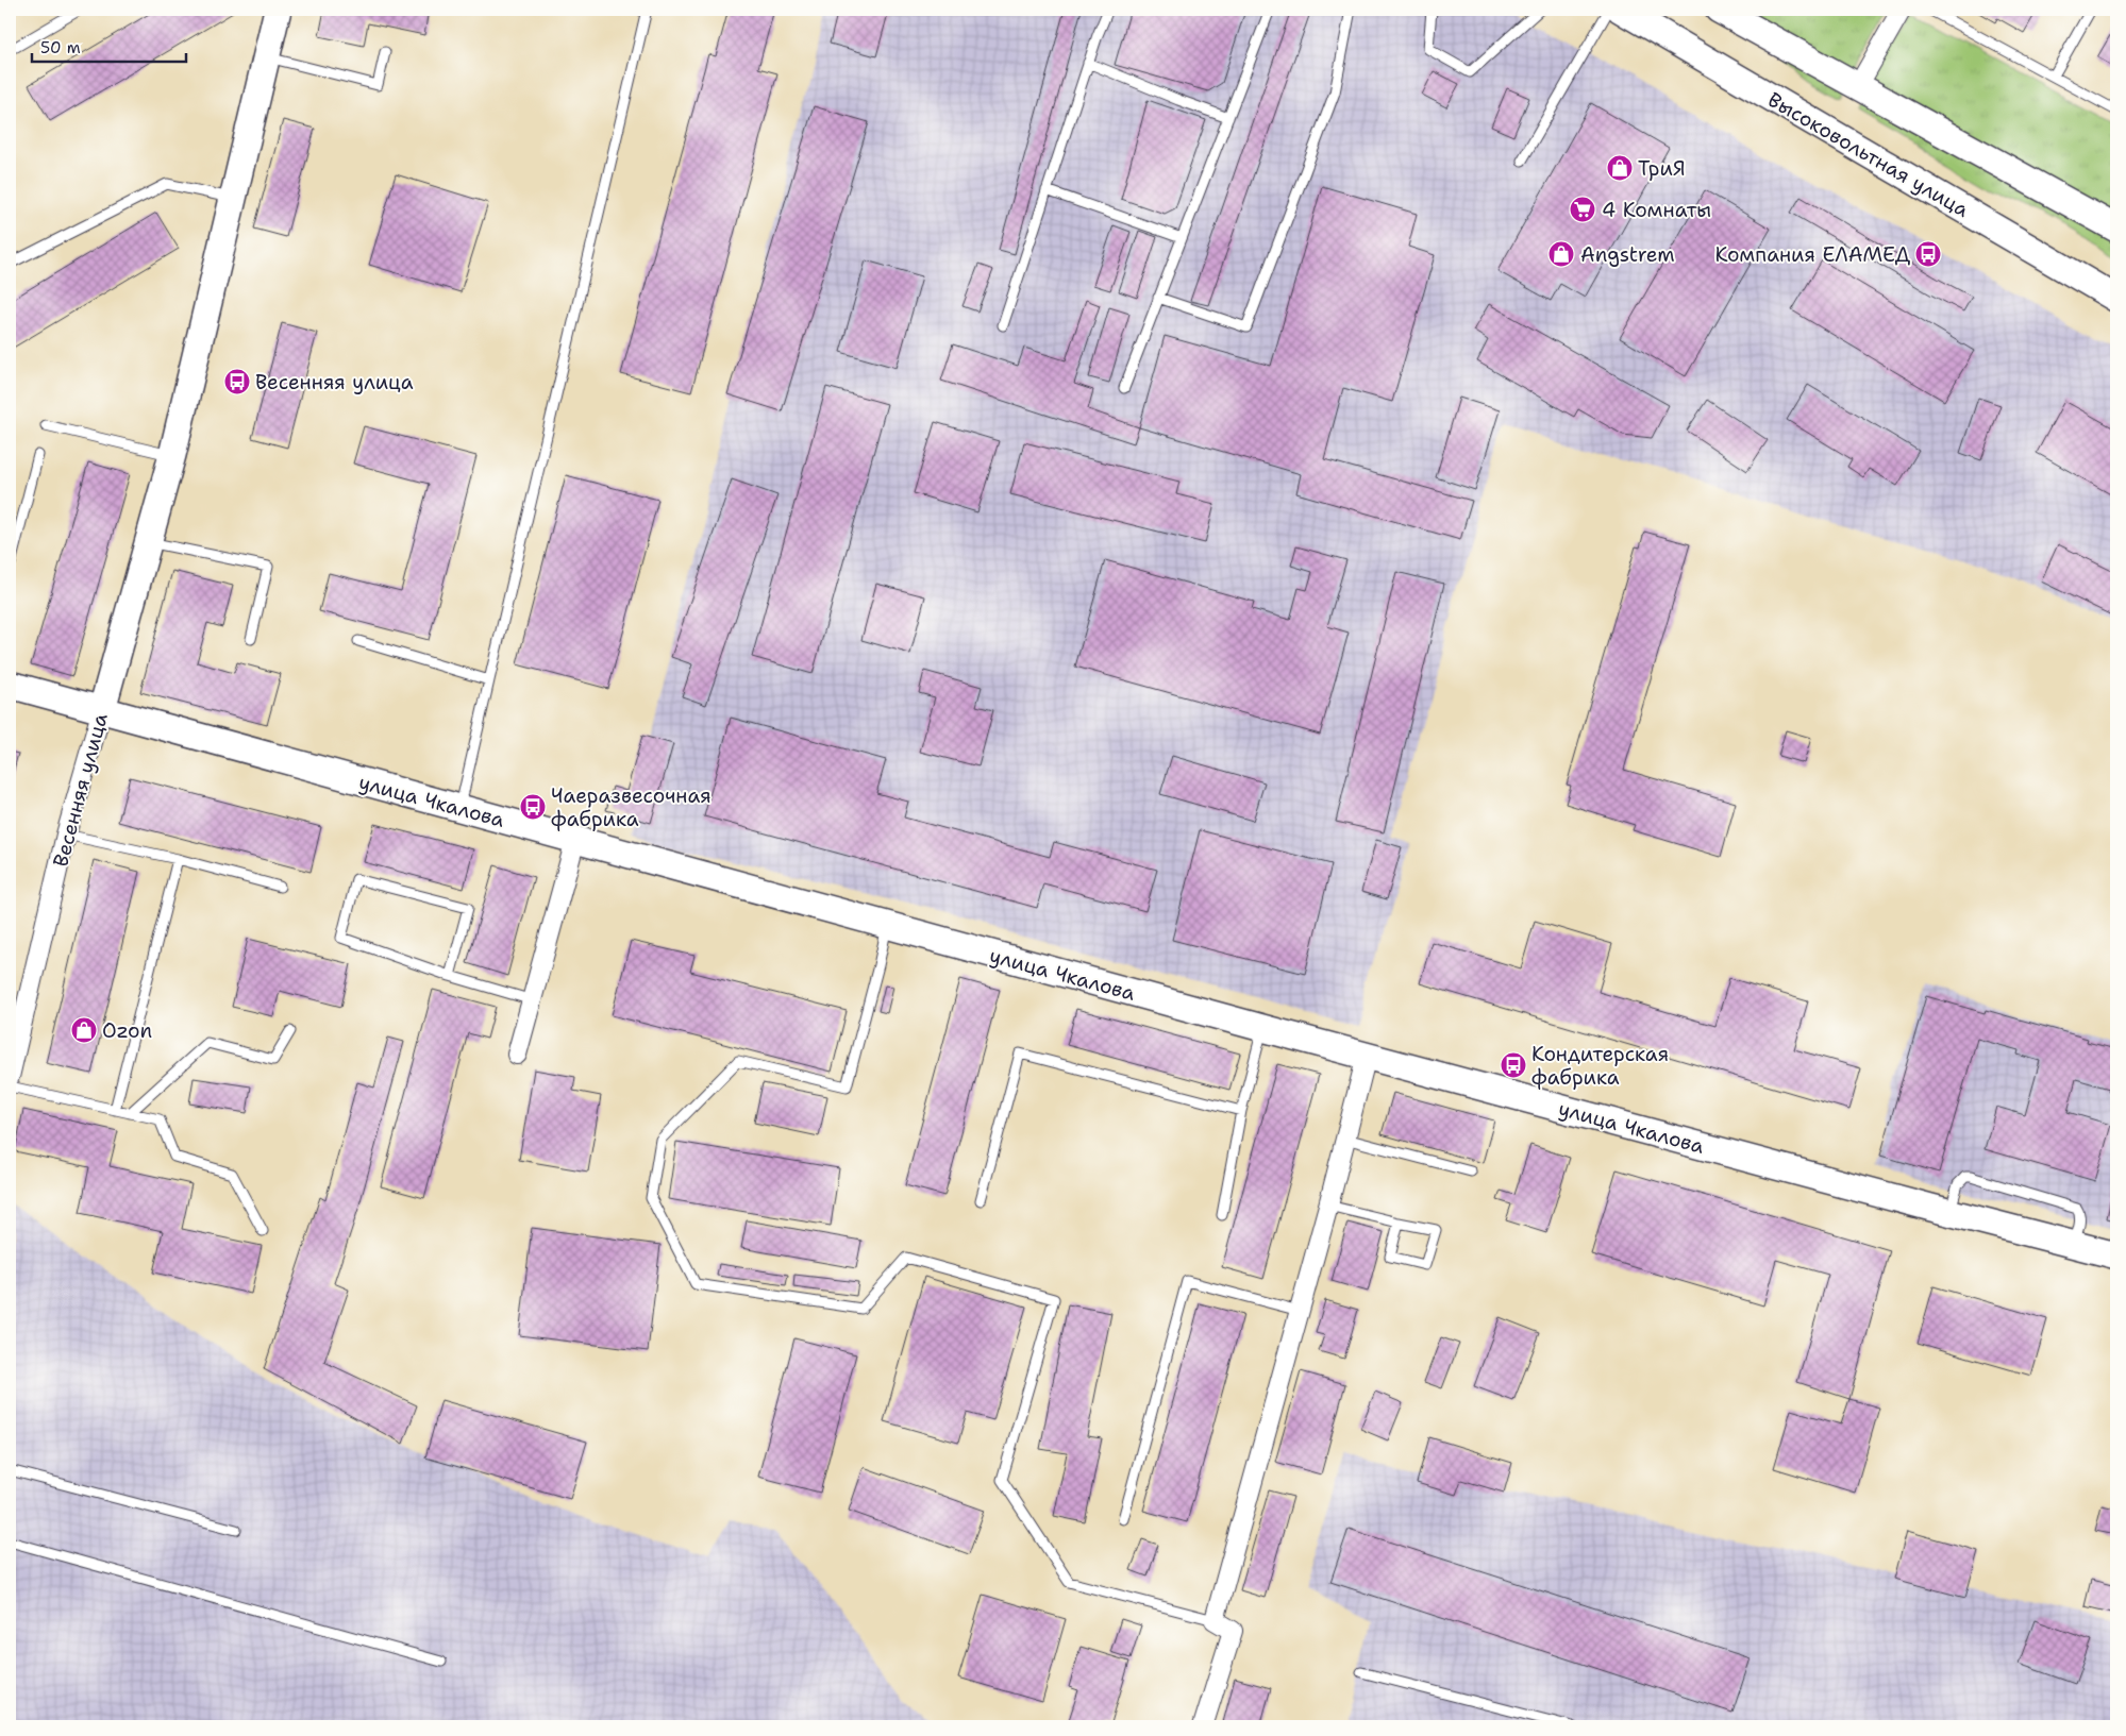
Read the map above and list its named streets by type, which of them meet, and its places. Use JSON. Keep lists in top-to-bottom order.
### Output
{
  "streets": {
    "street": ["Высоковольтная улица", "Весенняя улица", "улица Чкалова"]
  },
  "crossings": [
    ["Весенняя улица", "улица Чкалова"]
  ],
  "places": {
    "shop": ["ТриЯ", "Angstrem", "Ozon"],
    "supermarket": ["4 Комнаты"],
    "bus stop": [
      "Компания ЕЛАМЕД",
      "Весенняя улица",
      "Чаеразвесочная фабрика",
      "Кондитерская фабрика"
    ]
  },
  "scale_bar": "50 m"
}
